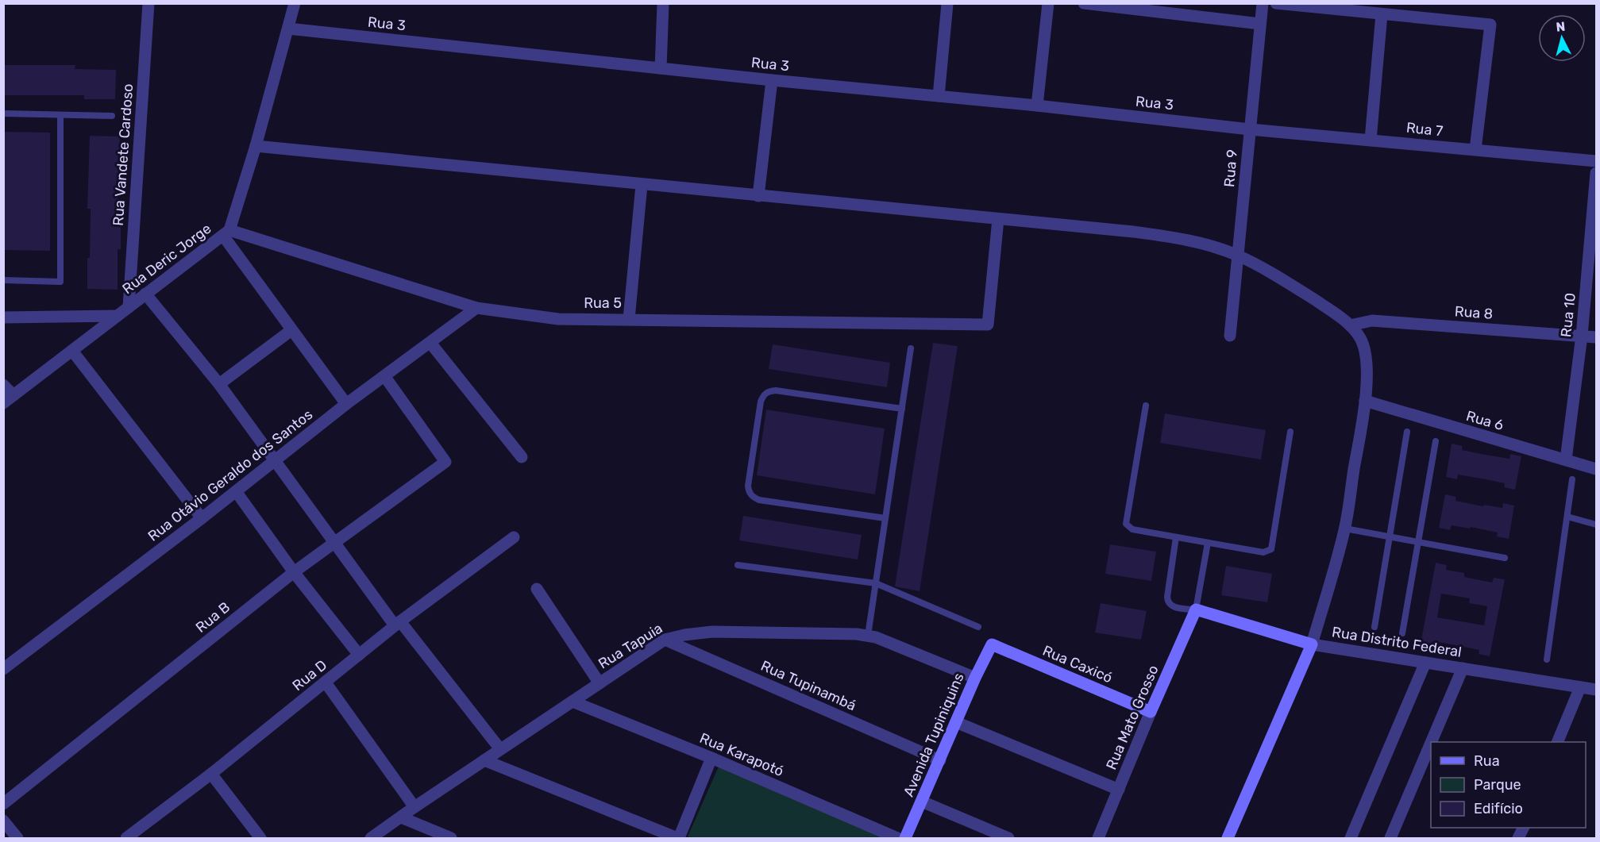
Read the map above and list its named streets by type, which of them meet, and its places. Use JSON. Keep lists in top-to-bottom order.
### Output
{
  "streets": {
    "street": [
      "Rua 3",
      "Rua 7",
      "Rua Vandete Cardoso",
      "Rua 9",
      "Rua Deric Jorge",
      "Rua 5",
      "Rua 8",
      "Rua 10",
      "Rua 6",
      "Rua Otávio Geraldo dos Santos",
      "Rua B",
      "Rua Distrito Federal",
      "Rua Tapuia",
      "Rua Caxicó",
      "Rua D",
      "Rua Tupinambá",
      "Rua Mato Grosso",
      "Avenida Tupiniquins",
      "Rua Karapotó"
    ]
  },
  "crossings": [
    ["Rua 3", "Rua 7"],
    ["Rua 3", "Rua 9"],
    ["Rua 3", "Rua Deric Jorge"],
    ["Rua 7", "Rua 9"],
    ["Rua Vandete Cardoso", "Rua Deric Jorge"],
    ["Rua Deric Jorge", "Rua 5"],
    ["Rua 5", "Rua Otávio Geraldo dos Santos"],
    ["Rua 8", "Rua 10"],
    ["Rua 10", "Rua 6"],
    ["Rua Otávio Geraldo dos Santos", "Rua B"],
    ["Rua Distrito Federal", "Rua Mato Grosso"],
    ["Rua Tapuia", "Rua Tupinambá"],
    ["Rua Tapuia", "Avenida Tupiniquins"],
    ["Rua Tapuia", "Rua Karapotó"],
    ["Rua Caxicó", "Rua Mato Grosso"],
    ["Rua Caxicó", "Avenida Tupiniquins"],
    ["Rua Tupinambá", "Avenida Tupiniquins"]
  ],
  "legend": ["Rua", "Parque", "Edifício"],
  "north": "top"
}
